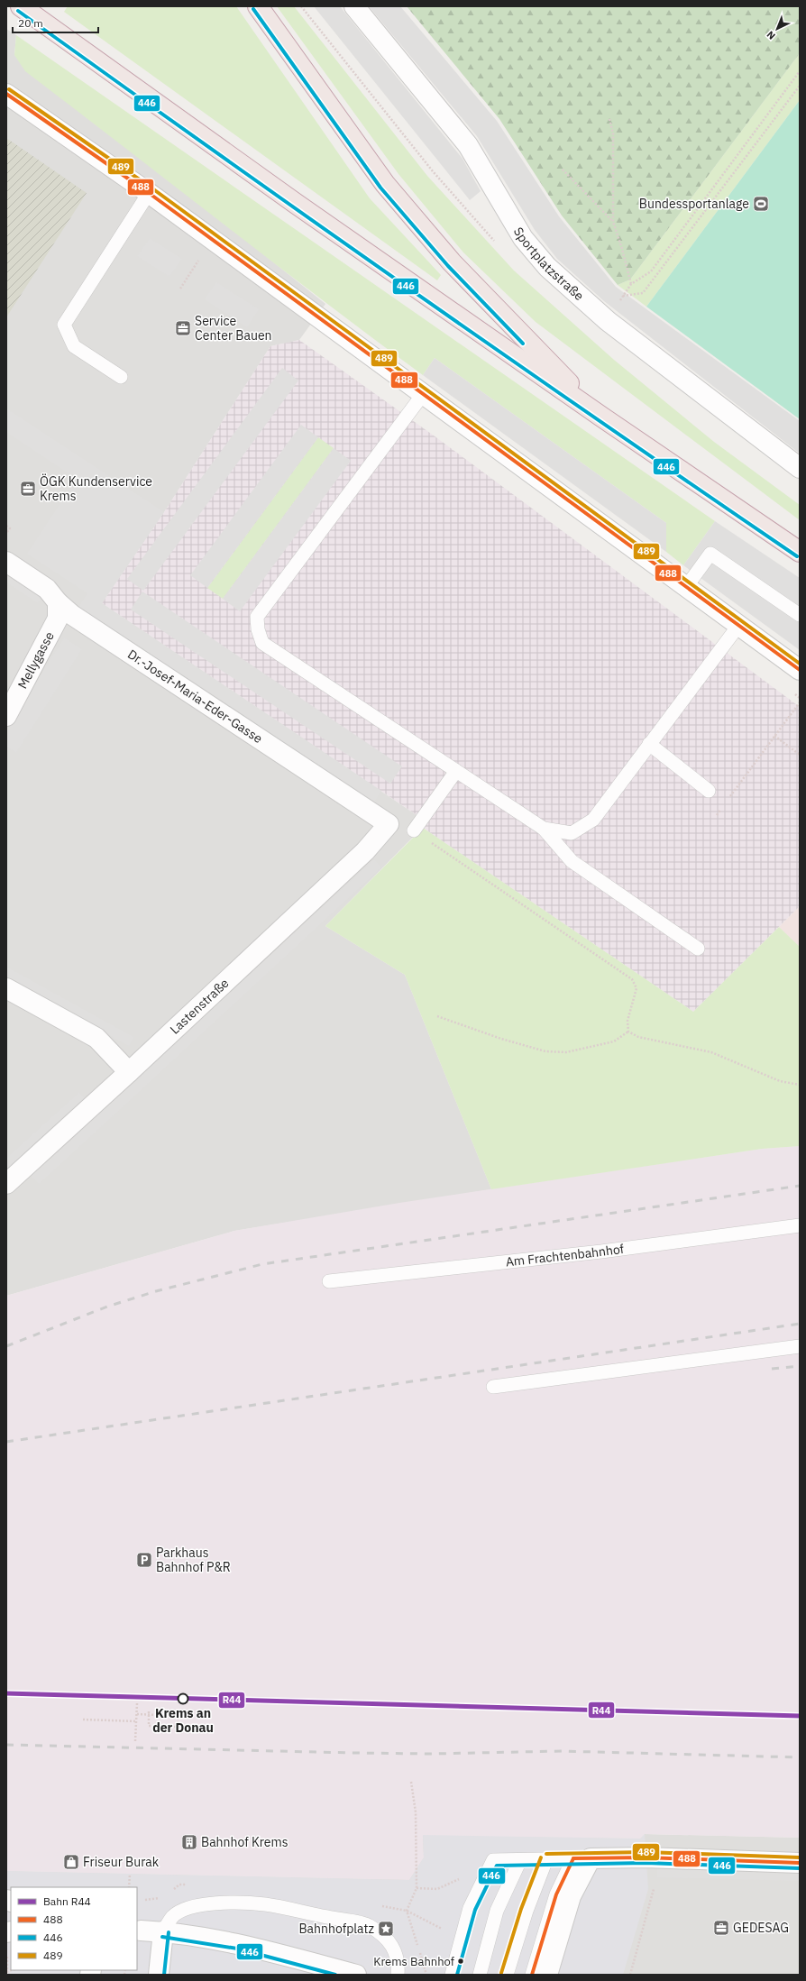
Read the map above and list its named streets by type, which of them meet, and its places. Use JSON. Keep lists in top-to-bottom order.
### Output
{
  "streets": {
    "street": [
      "Sportplatzstraße",
      "Mellygasse",
      "Dr.-Josef-Maria-Eder-Gasse",
      "Lastenstraße"
    ],
    "lane": ["Am Frachtenbahnhof"]
  },
  "crossings": [
    ["Mellygasse", "Dr.-Josef-Maria-Eder-Gasse"],
    ["Dr.-Josef-Maria-Eder-Gasse", "Lastenstraße"]
  ],
  "places": {
    "sports": ["Bundessportanlage"],
    "office": ["Service Center Bauen", "ÖGK Kundenservice Krems", "GEDESAG"],
    "parking": ["Parkhaus Bahnhof P&R"],
    "other": ["Krems an der Donau", "Krems Bahnhof"],
    "building": ["Bahnhof Krems"],
    "shop": ["Friseur Burak"],
    "place": ["Bahnhofplatz"]
  },
  "lines": [
    "transit line 446",
    "transit line 489",
    "transit line 488",
    "rail line R44"
  ],
  "legend": [
    "Bahn R44",
    "488",
    "446",
    "489"
  ],
  "scale_bar": "20 m",
  "north": "bottom left"
}
